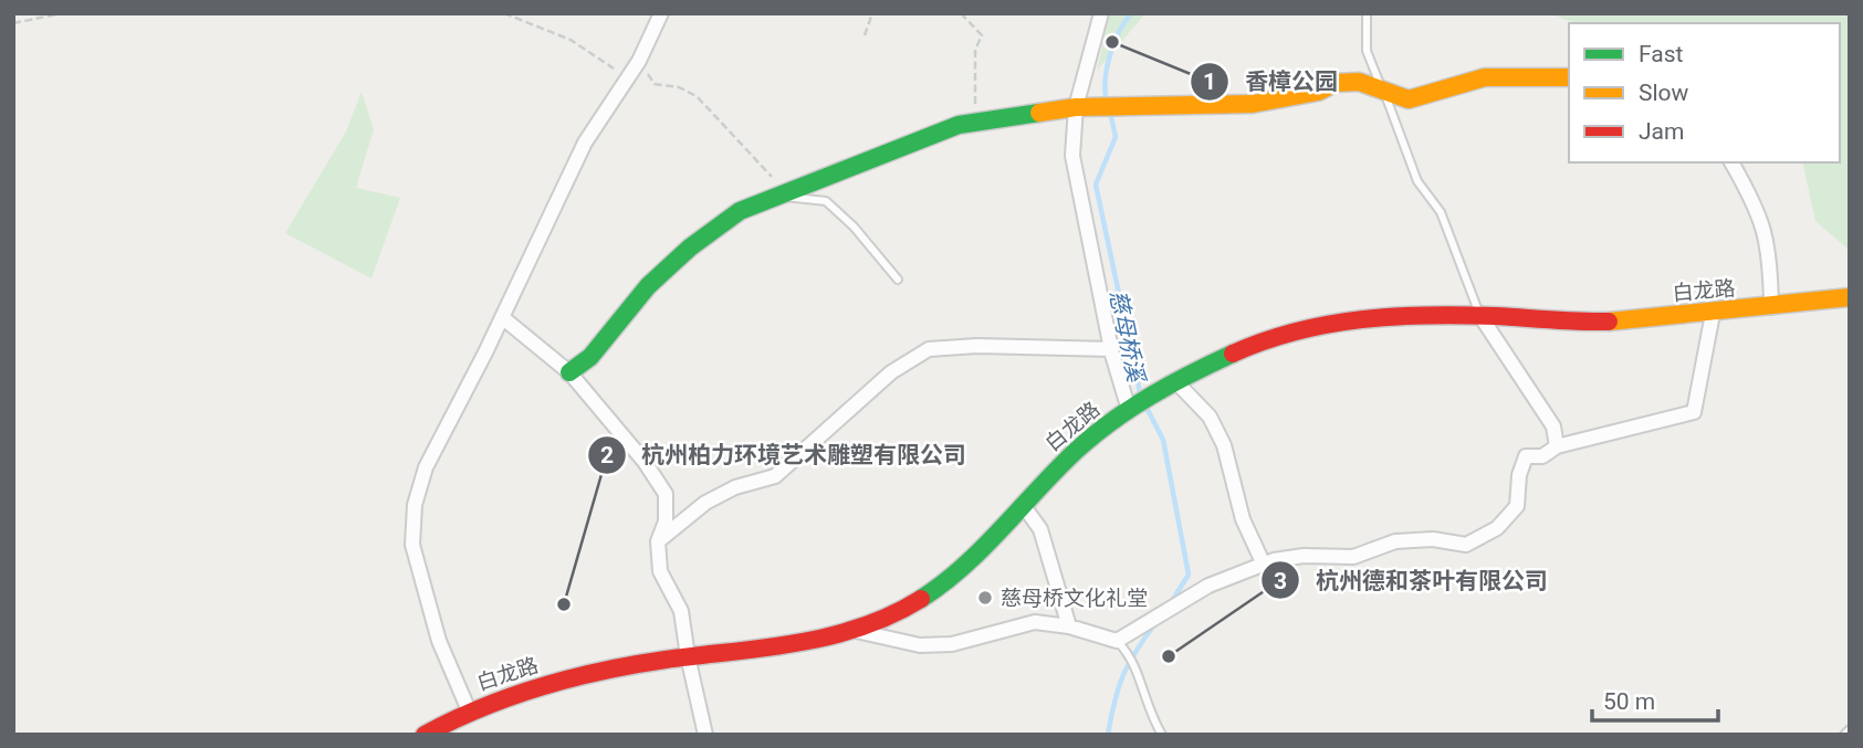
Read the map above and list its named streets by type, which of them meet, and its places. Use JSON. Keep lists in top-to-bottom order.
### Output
{
  "streets": {
    "street": ["白龙路"]
  },
  "water": ["慈母桥溪"],
  "places": [
    "香樟公园",
    "慈母桥文化礼堂",
    "杭州柏力环境艺术雕塑有限公司",
    "杭州德和茶叶有限公司"
  ],
  "legend": ["Fast", "Slow", "Jam"],
  "scale_bar": "50 m"
}
